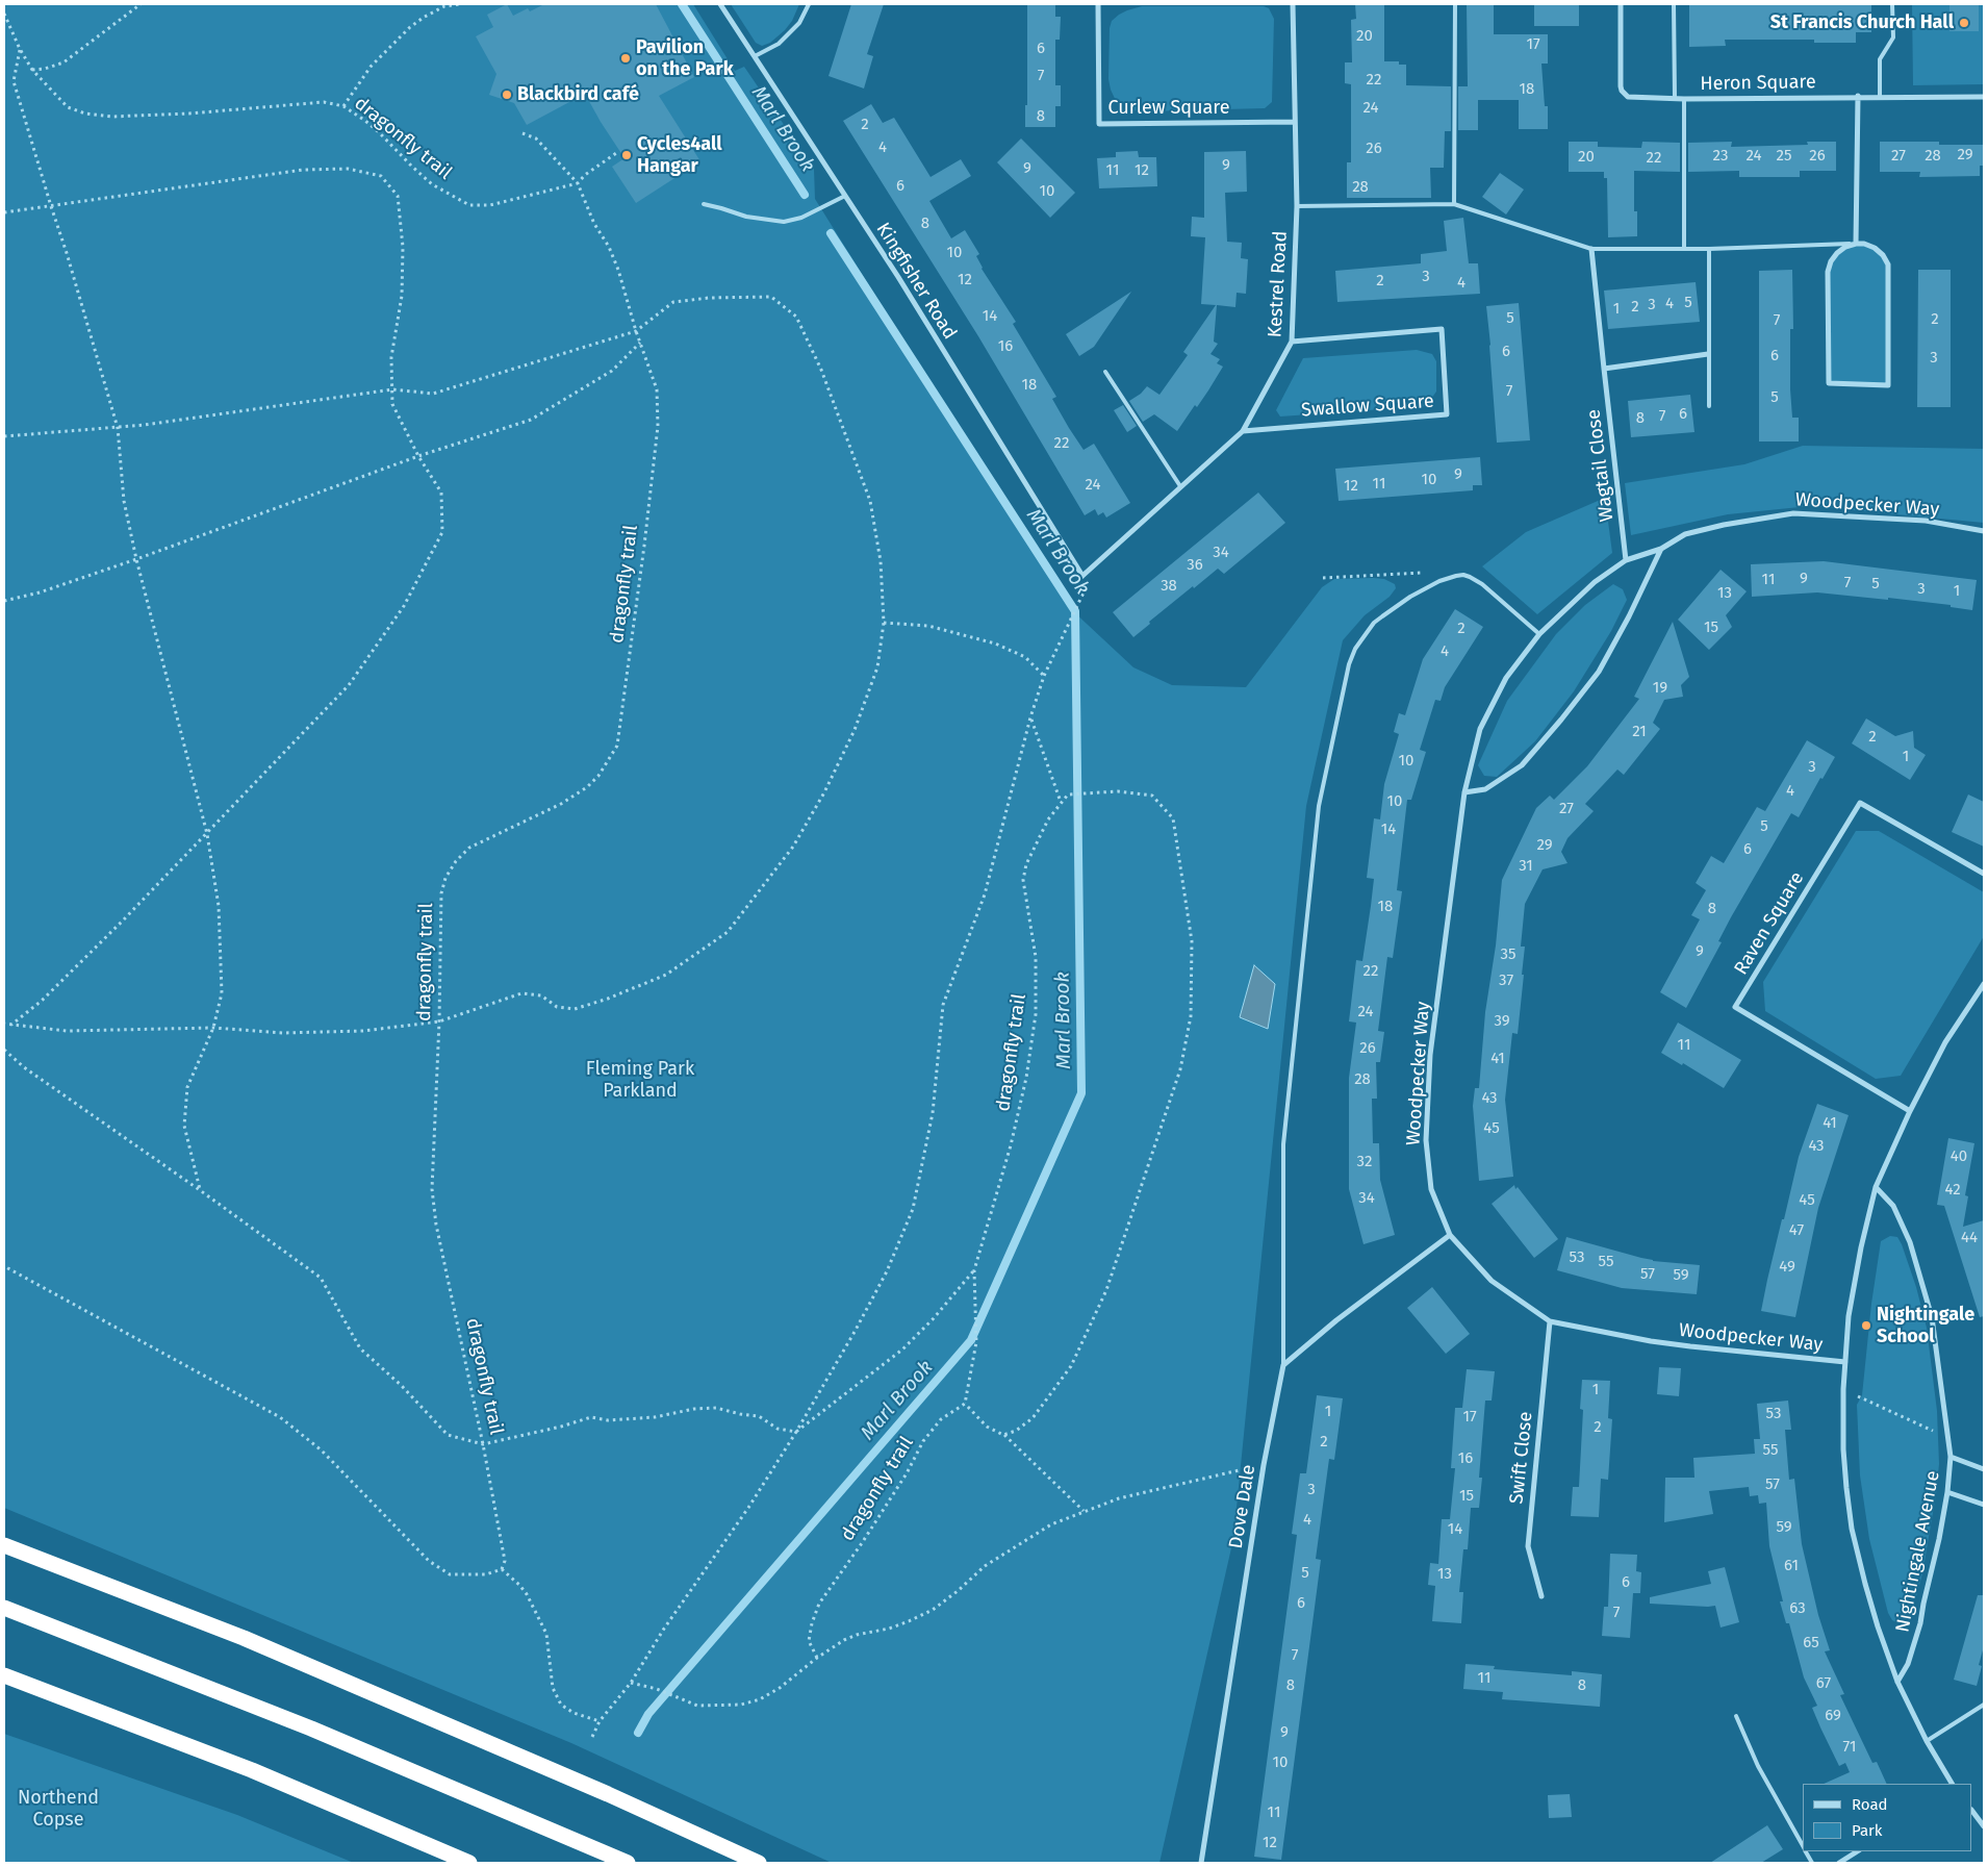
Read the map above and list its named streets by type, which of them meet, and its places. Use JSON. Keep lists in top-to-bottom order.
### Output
{
  "streets": {
    "street": [
      "Heron Square",
      "Curlew Square",
      "Kingfisher Road",
      "Kestrel Road",
      "Swallow Square",
      "Wagtail Close",
      "Woodpecker Way",
      "Raven Square",
      "Swift Close",
      "Dove Dale",
      "Nightingale Avenue"
    ],
    "path": ["dragonfly trail"]
  },
  "crossings": [
    ["Curlew Square", "Kestrel Road"],
    ["Kingfisher Road", "Kestrel Road"],
    ["Kestrel Road", "Swallow Square"],
    ["Wagtail Close", "Woodpecker Way"],
    ["Woodpecker Way", "Swift Close"],
    ["Woodpecker Way", "Nightingale Avenue"],
    ["Raven Square", "Nightingale Avenue"]
  ],
  "water": ["Marl Brook"],
  "parks": ["Fleming Park Parkland", "Northend Copse"],
  "places": [
    "St Francis Church Hall",
    "Pavilion on the Park",
    "Blackbird café",
    "Cycles4all Hangar",
    "Nightingale School"
  ],
  "house_numbers": [
    "20",
    "17",
    "6",
    "7",
    "22",
    "18",
    "24",
    "8",
    "2",
    "4",
    "26",
    "29",
    "23",
    "24",
    "25",
    "26",
    "27",
    "28",
    "20",
    "22",
    "9",
    "9",
    "11",
    "12",
    "6",
    "28",
    "10",
    "8",
    "10",
    "3",
    "12",
    "2",
    "4",
    "5",
    "4",
    "3",
    "2",
    "1",
    "14",
    "5",
    "2",
    "7",
    "16",
    "6",
    "6",
    "3",
    "18",
    "7",
    "5",
    "6",
    "7",
    "8",
    "22",
    "9",
    "10",
    "11",
    "24",
    "12",
    "34",
    "36",
    "9",
    "11",
    "7",
    "5",
    "38",
    "3",
    "1",
    "13",
    "15",
    "2",
    "4",
    "19",
    "21",
    "2",
    "1",
    "10",
    "3",
    "4",
    "10",
    "27",
    "5",
    "14",
    "29",
    "6",
    "31",
    "18",
    "8",
    "9",
    "35",
    "22",
    "37",
    "24",
    "39",
    "11",
    "26",
    "41",
    "28",
    "43",
    "41",
    "45",
    "43",
    "40",
    "32",
    "42",
    "34",
    "45",
    "47",
    "44",
    "53",
    "55",
    "49",
    "57",
    "59",
    "1",
    "1",
    "53",
    "17",
    "2",
    "2",
    "55",
    "16",
    "57",
    "3",
    "15",
    "4",
    "59",
    "14",
    "61",
    "5",
    "13",
    "6",
    "6",
    "63",
    "7",
    "65",
    "7",
    "11",
    "67",
    "8",
    "8",
    "69",
    "9",
    "71",
    "10",
    "11",
    "12"
  ],
  "legend": ["Road", "Park"]
}
